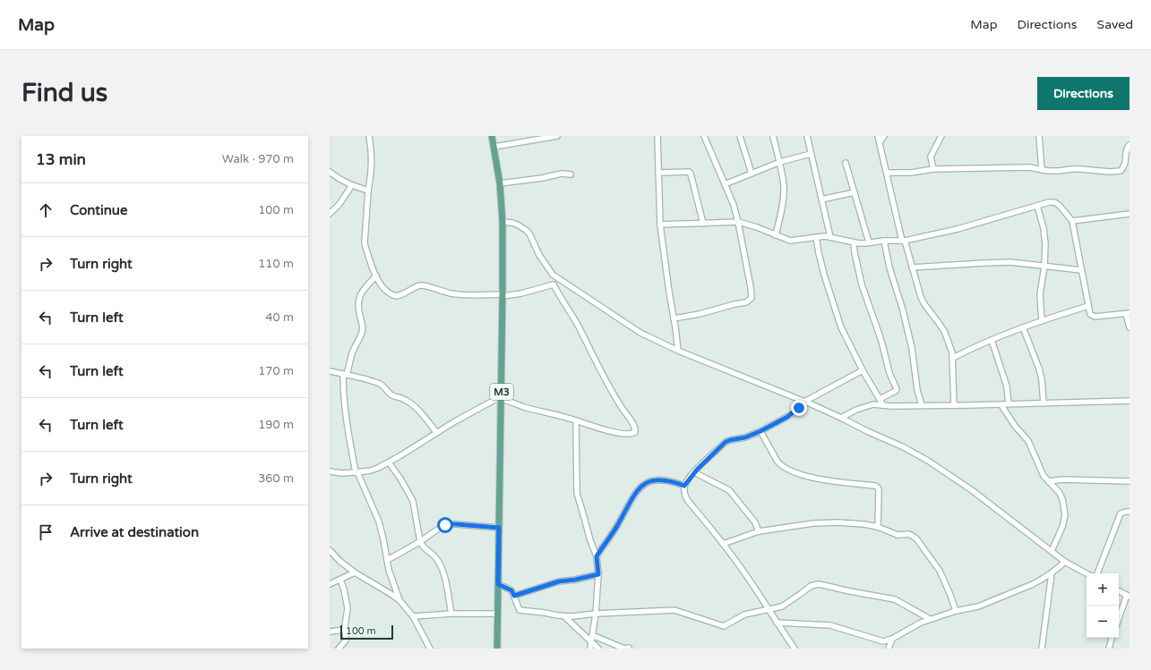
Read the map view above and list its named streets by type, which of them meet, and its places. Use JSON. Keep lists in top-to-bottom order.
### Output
{
  "streets": {
    "main road": ["M3"]
  },
  "scale_bar": "100 m",
  "page": {
    "header": "Map",
    "nav": ["Map", "Directions", "Saved"],
    "buttons": "Directions",
    "title": "Find us",
    "heading": ["13 min", "Walk · 970 m"],
    "list": [
      ["Continue", "100 m"],
      ["Turn right", "110 m"],
      ["Turn left", "40 m"],
      ["Turn left", "170 m"],
      ["Turn left", "190 m"],
      ["Turn right", "360 m"],
      "Arrive at destination"
    ],
    "map_buttons": ["+", "−"],
    "scale": "100 m"
  }
}
